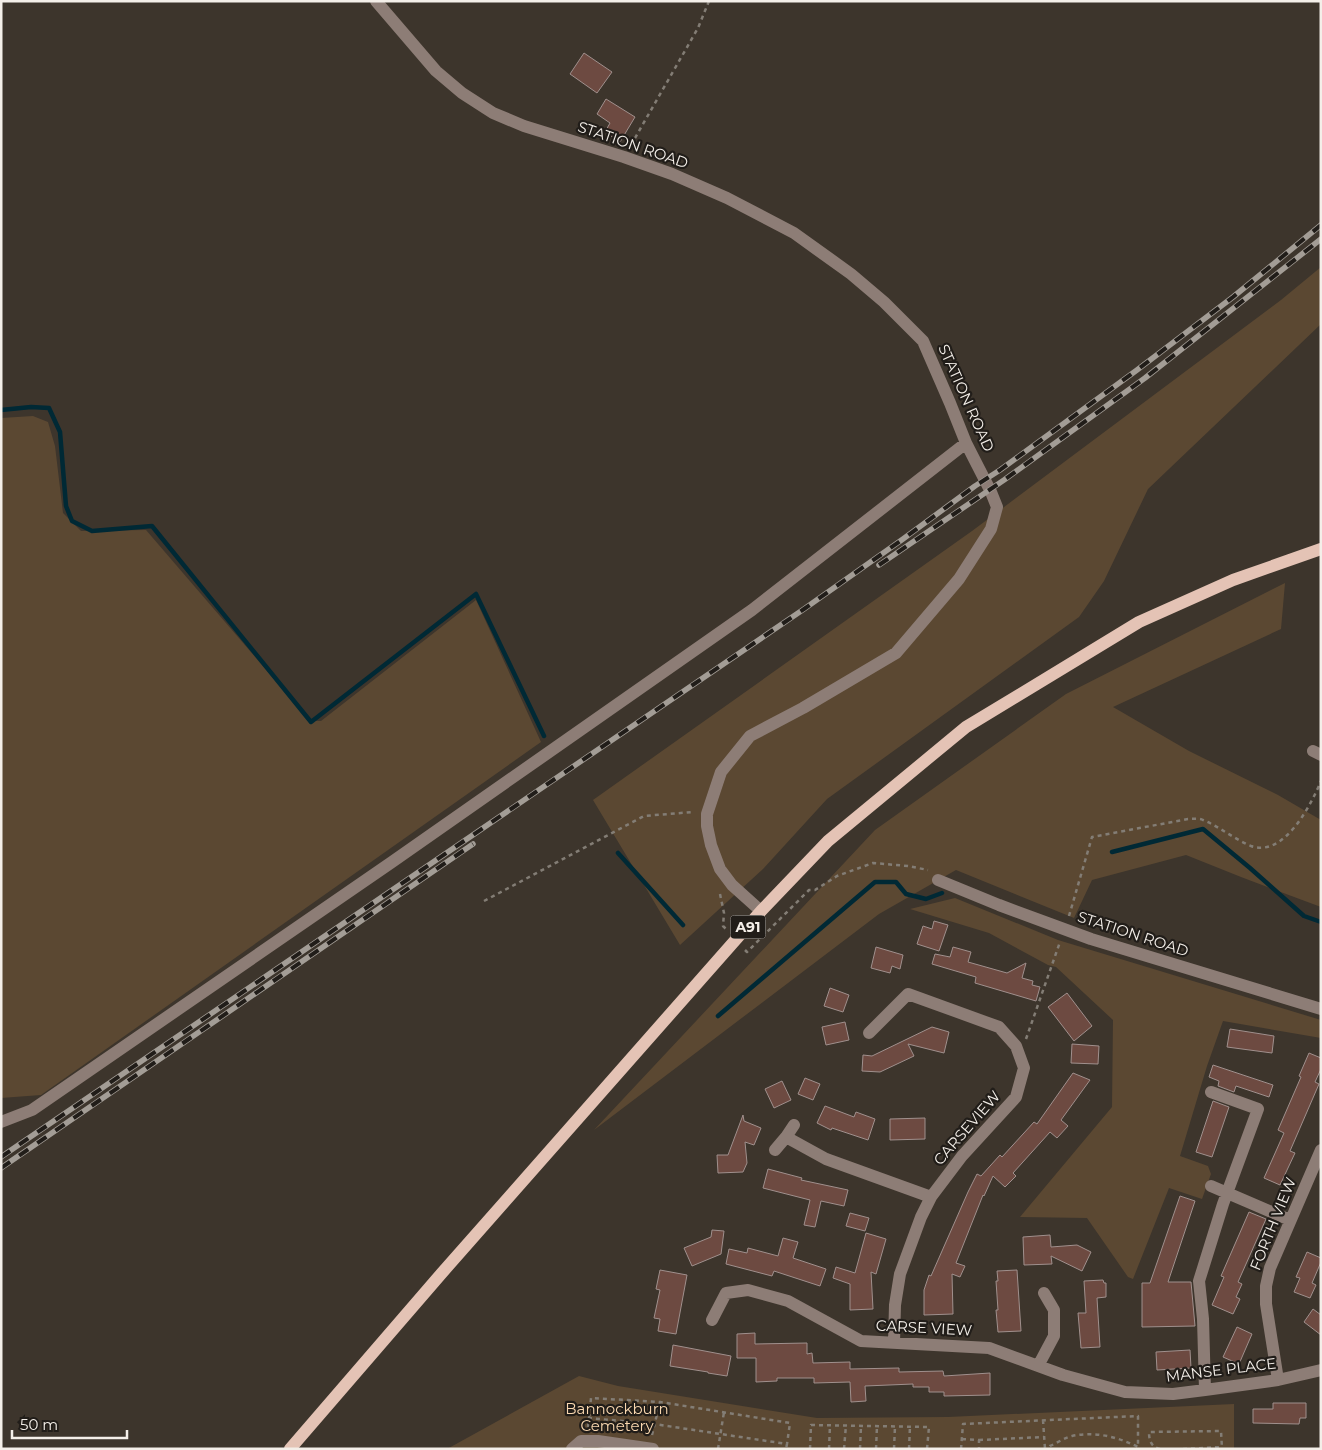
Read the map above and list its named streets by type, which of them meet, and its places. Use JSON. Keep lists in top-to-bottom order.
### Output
{
  "streets": {
    "main road": ["A91"],
    "street": [
      "STATION ROAD",
      "CARSEVIEW",
      "FORTH VIEW",
      "CARSE VIEW",
      "MANSE PLACE"
    ]
  },
  "crossings": [
    ["STATION ROAD", "A91"],
    ["CARSEVIEW", "CARSE VIEW"],
    ["FORTH VIEW", "MANSE PLACE"],
    ["CARSE VIEW", "MANSE PLACE"]
  ],
  "parks": ["Bannockburn Cemetery"],
  "scale_bar": "50 m"
}
